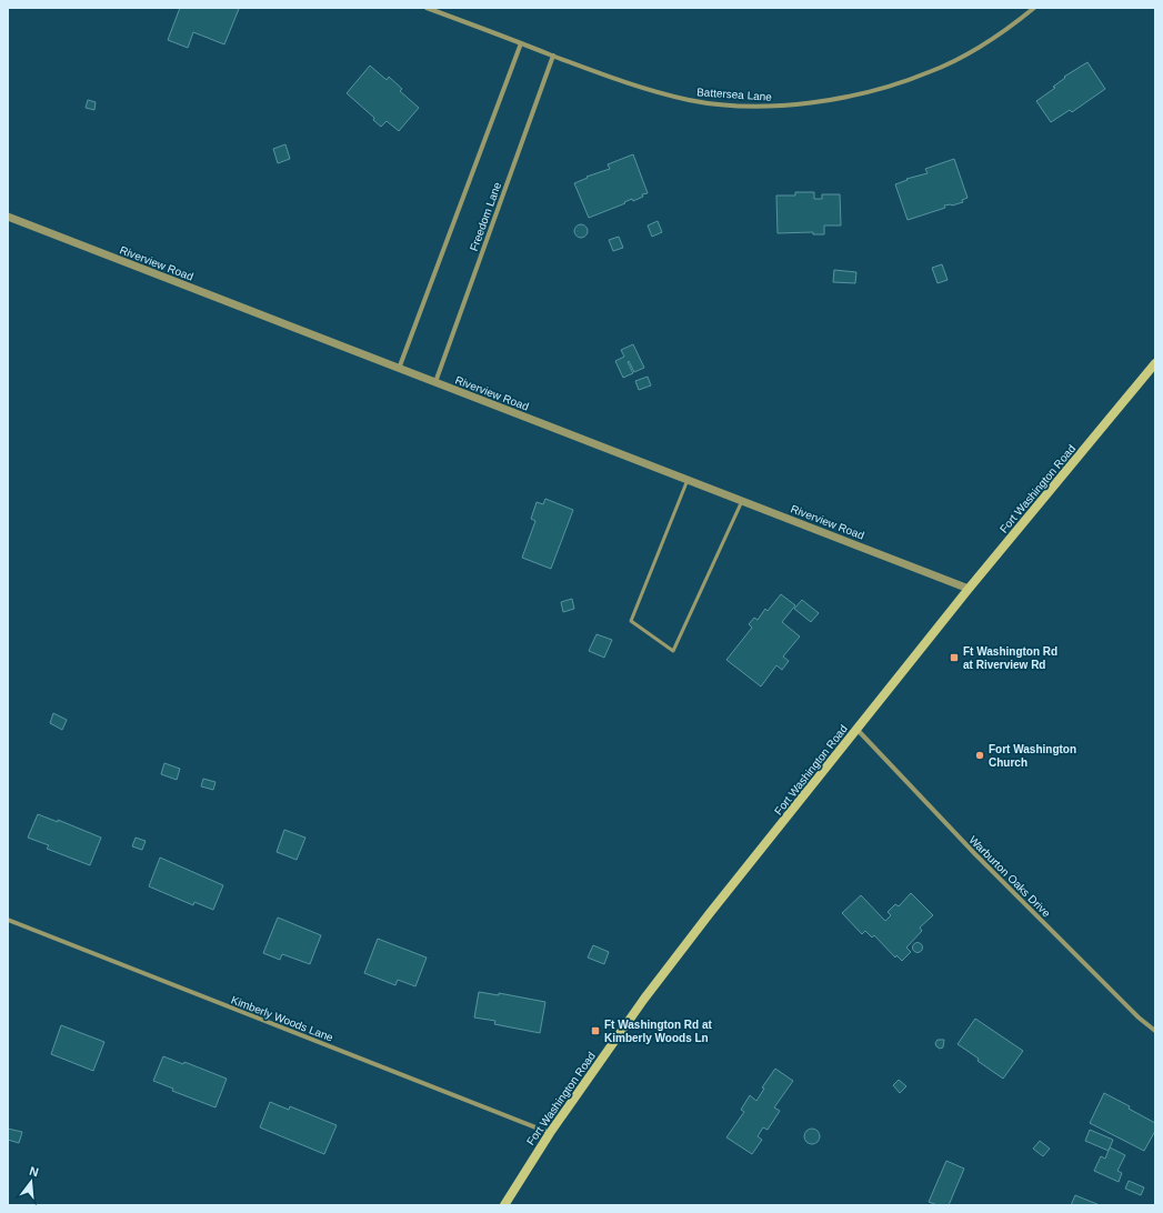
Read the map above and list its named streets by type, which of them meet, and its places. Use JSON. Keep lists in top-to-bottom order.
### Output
{
  "streets": {
    "main road": ["Fort Washington Road"],
    "street": [
      "Battersea Lane",
      "Freedom Lane",
      "Riverview Road",
      "Warburton Oaks Drive",
      "Kimberly Woods Lane"
    ]
  },
  "crossings": [
    ["Battersea Lane", "Freedom Lane"],
    ["Freedom Lane", "Riverview Road"],
    ["Riverview Road", "Fort Washington Road"],
    ["Fort Washington Road", "Warburton Oaks Drive"],
    ["Fort Washington Road", "Kimberly Woods Lane"]
  ],
  "places": {
    "transit": ["Ft Washington Rd at Riverview Rd", "Ft Washington Rd at Kimberly Woods Ln"],
    "other": ["Fort Washington Church"]
  },
  "north": "top"
}
